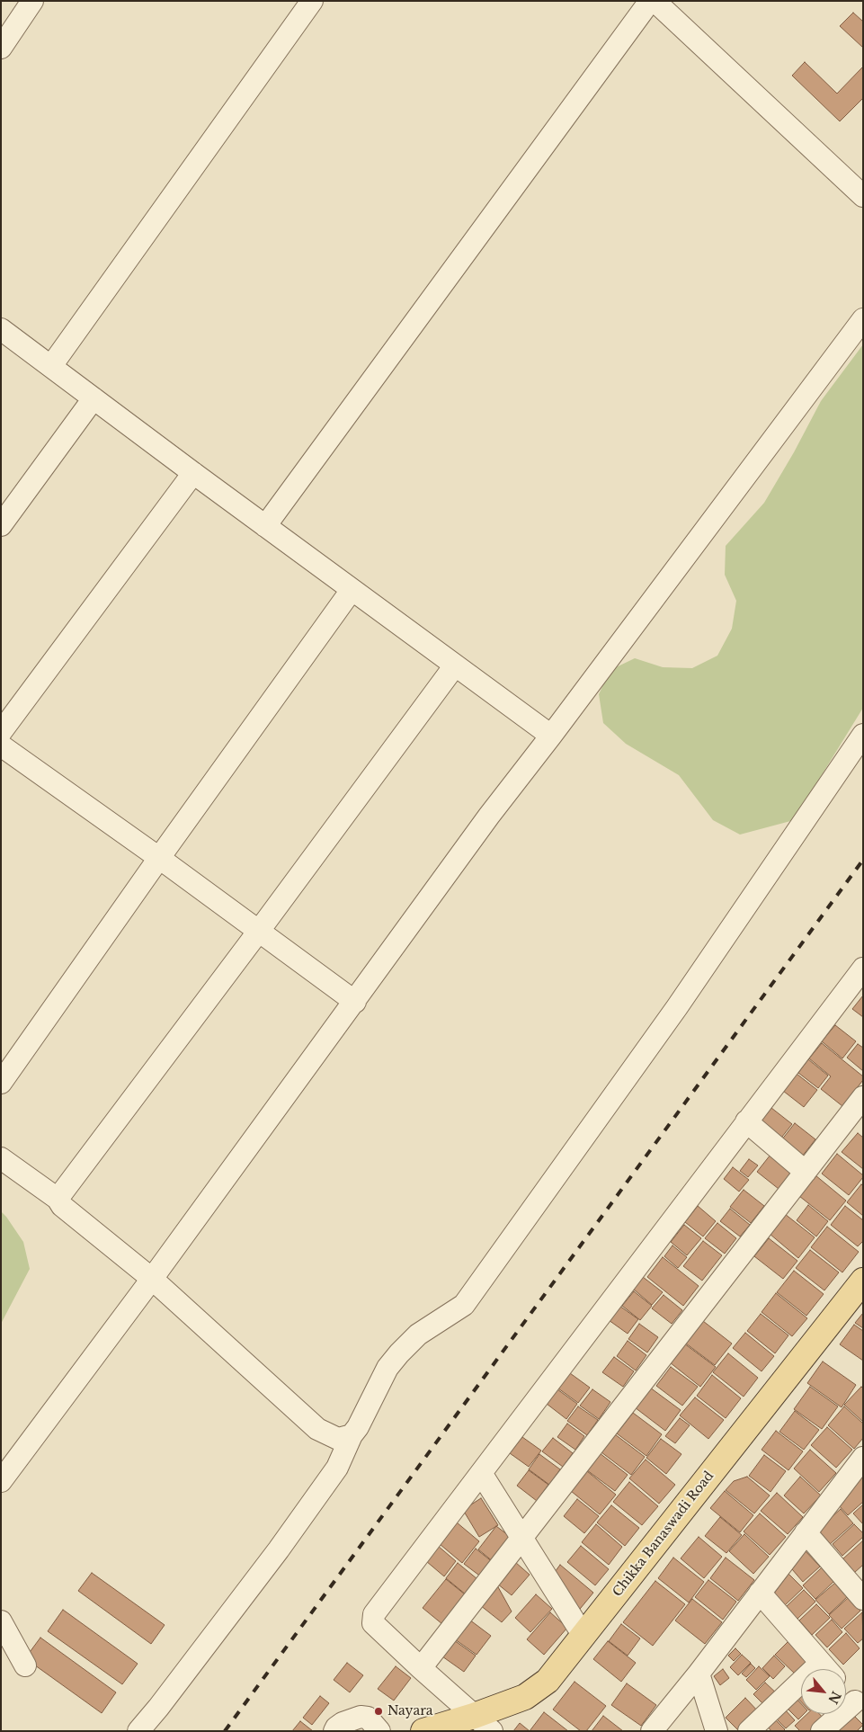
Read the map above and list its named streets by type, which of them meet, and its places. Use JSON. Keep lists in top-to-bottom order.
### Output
{
  "streets": {
    "main road": ["Chikka Banaswadi Road"]
  },
  "places": ["Nayara"],
  "north": "bottom right"
}
